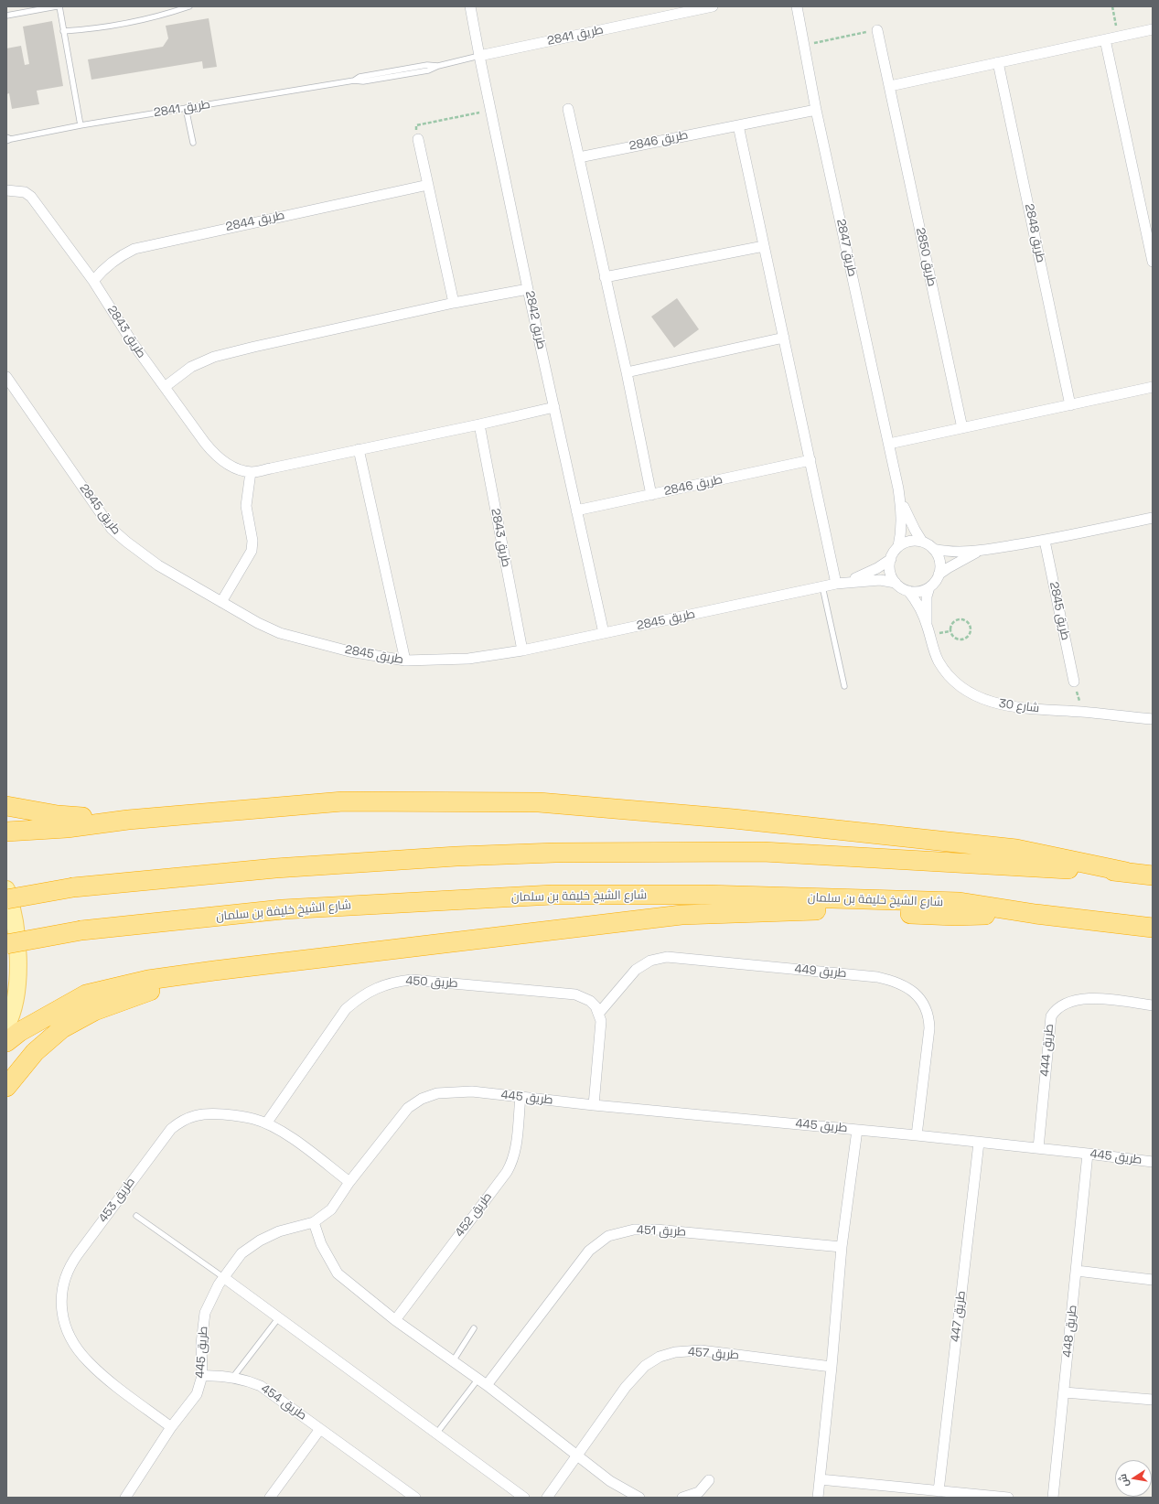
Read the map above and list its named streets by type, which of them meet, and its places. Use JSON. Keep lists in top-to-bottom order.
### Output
{
  "streets": {
    "highway": ["شارع الشيخ خليفة بن سلمان"],
    "street": [
      "طريق 2841",
      "طريق 2846",
      "طريق 2844",
      "طريق 2848",
      "طريق 2847",
      "طريق 2850",
      "طريق 2842",
      "طريق 2843",
      "طريق 2845",
      "شارع 30",
      "طريق 449",
      "طريق 450",
      "طريق 444",
      "طريق 445",
      "طريق 453",
      "طريق 452",
      "طريق 451",
      "طريق 447",
      "طريق 448",
      "طريق 457",
      "طريق 454"
    ]
  },
  "crossings": [
    ["طريق 2841", "طريق 2842"],
    ["طريق 2846", "طريق 2847"],
    ["طريق 2846", "طريق 2842"],
    ["طريق 2844", "طريق 2843"],
    ["طريق 2847", "طريق 2845"],
    ["طريق 2847", "شارع 30"],
    ["طريق 2842", "طريق 2845"],
    ["طريق 2843", "طريق 2845"],
    ["طريق 2845", "شارع 30"],
    ["طريق 449", "طريق 450"],
    ["طريق 449", "طريق 445"],
    ["طريق 450", "طريق 453"],
    ["طريق 444", "طريق 445"],
    ["طريق 445", "طريق 453"],
    ["طريق 445", "طريق 452"],
    ["طريق 445", "طريق 447"],
    ["طريق 445", "طريق 448"],
    ["طريق 445", "طريق 454"]
  ],
  "north": "left"
}
